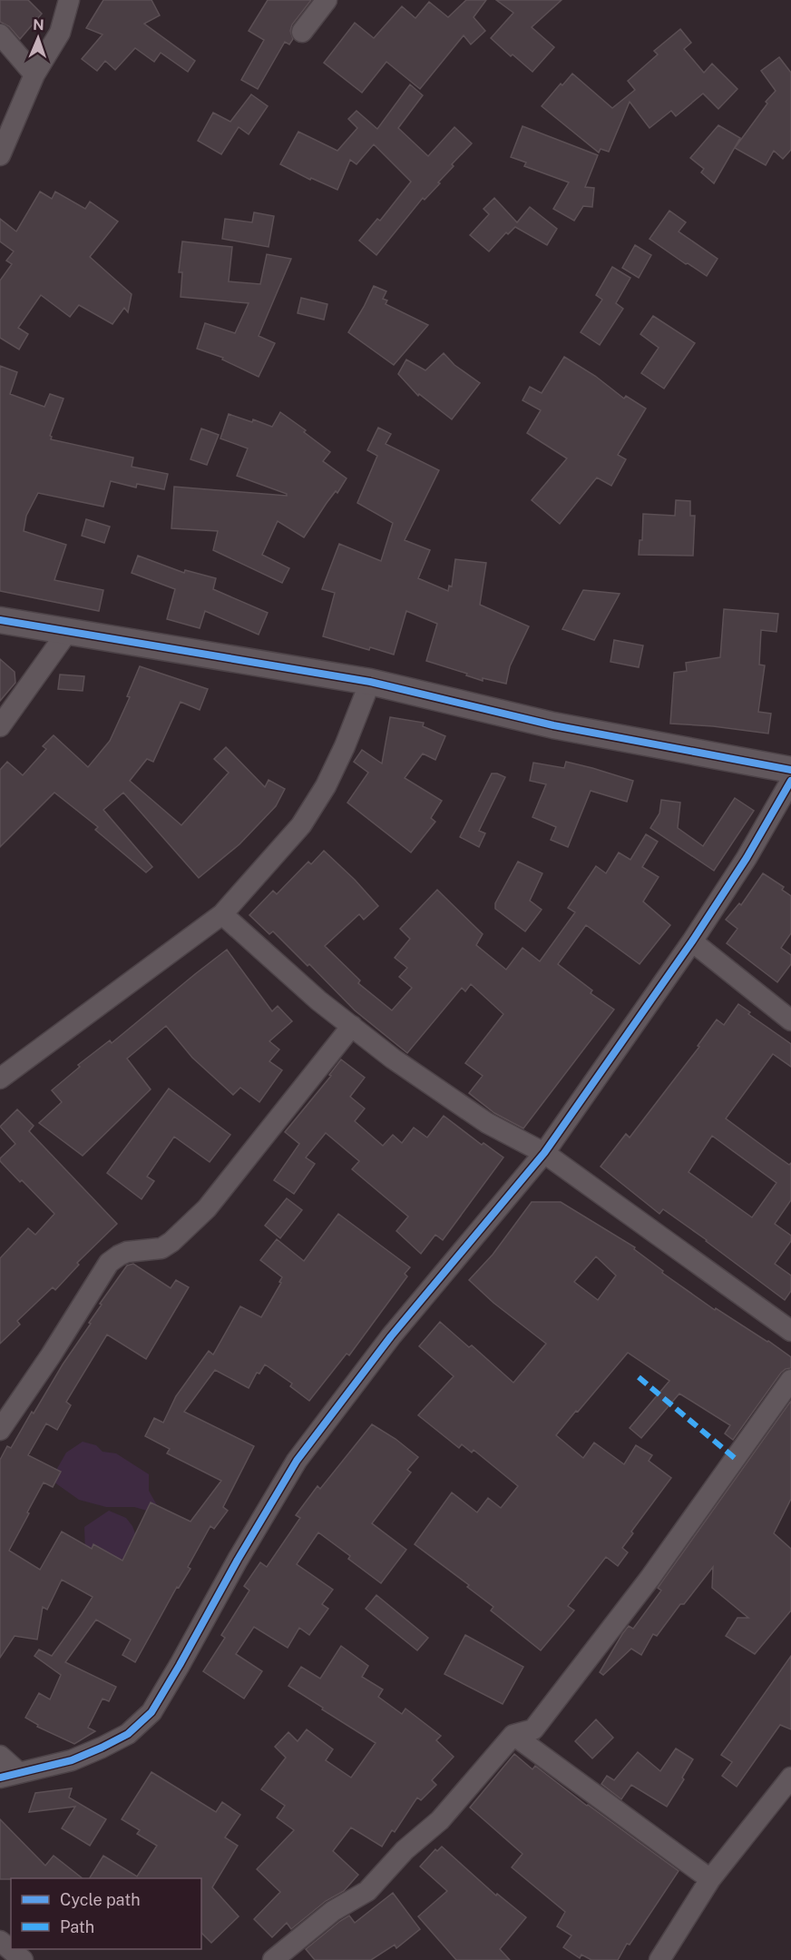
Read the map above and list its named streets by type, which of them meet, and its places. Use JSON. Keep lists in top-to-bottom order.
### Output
{
  "legend": ["Cycle path", "Path"],
  "north": "top"
}
